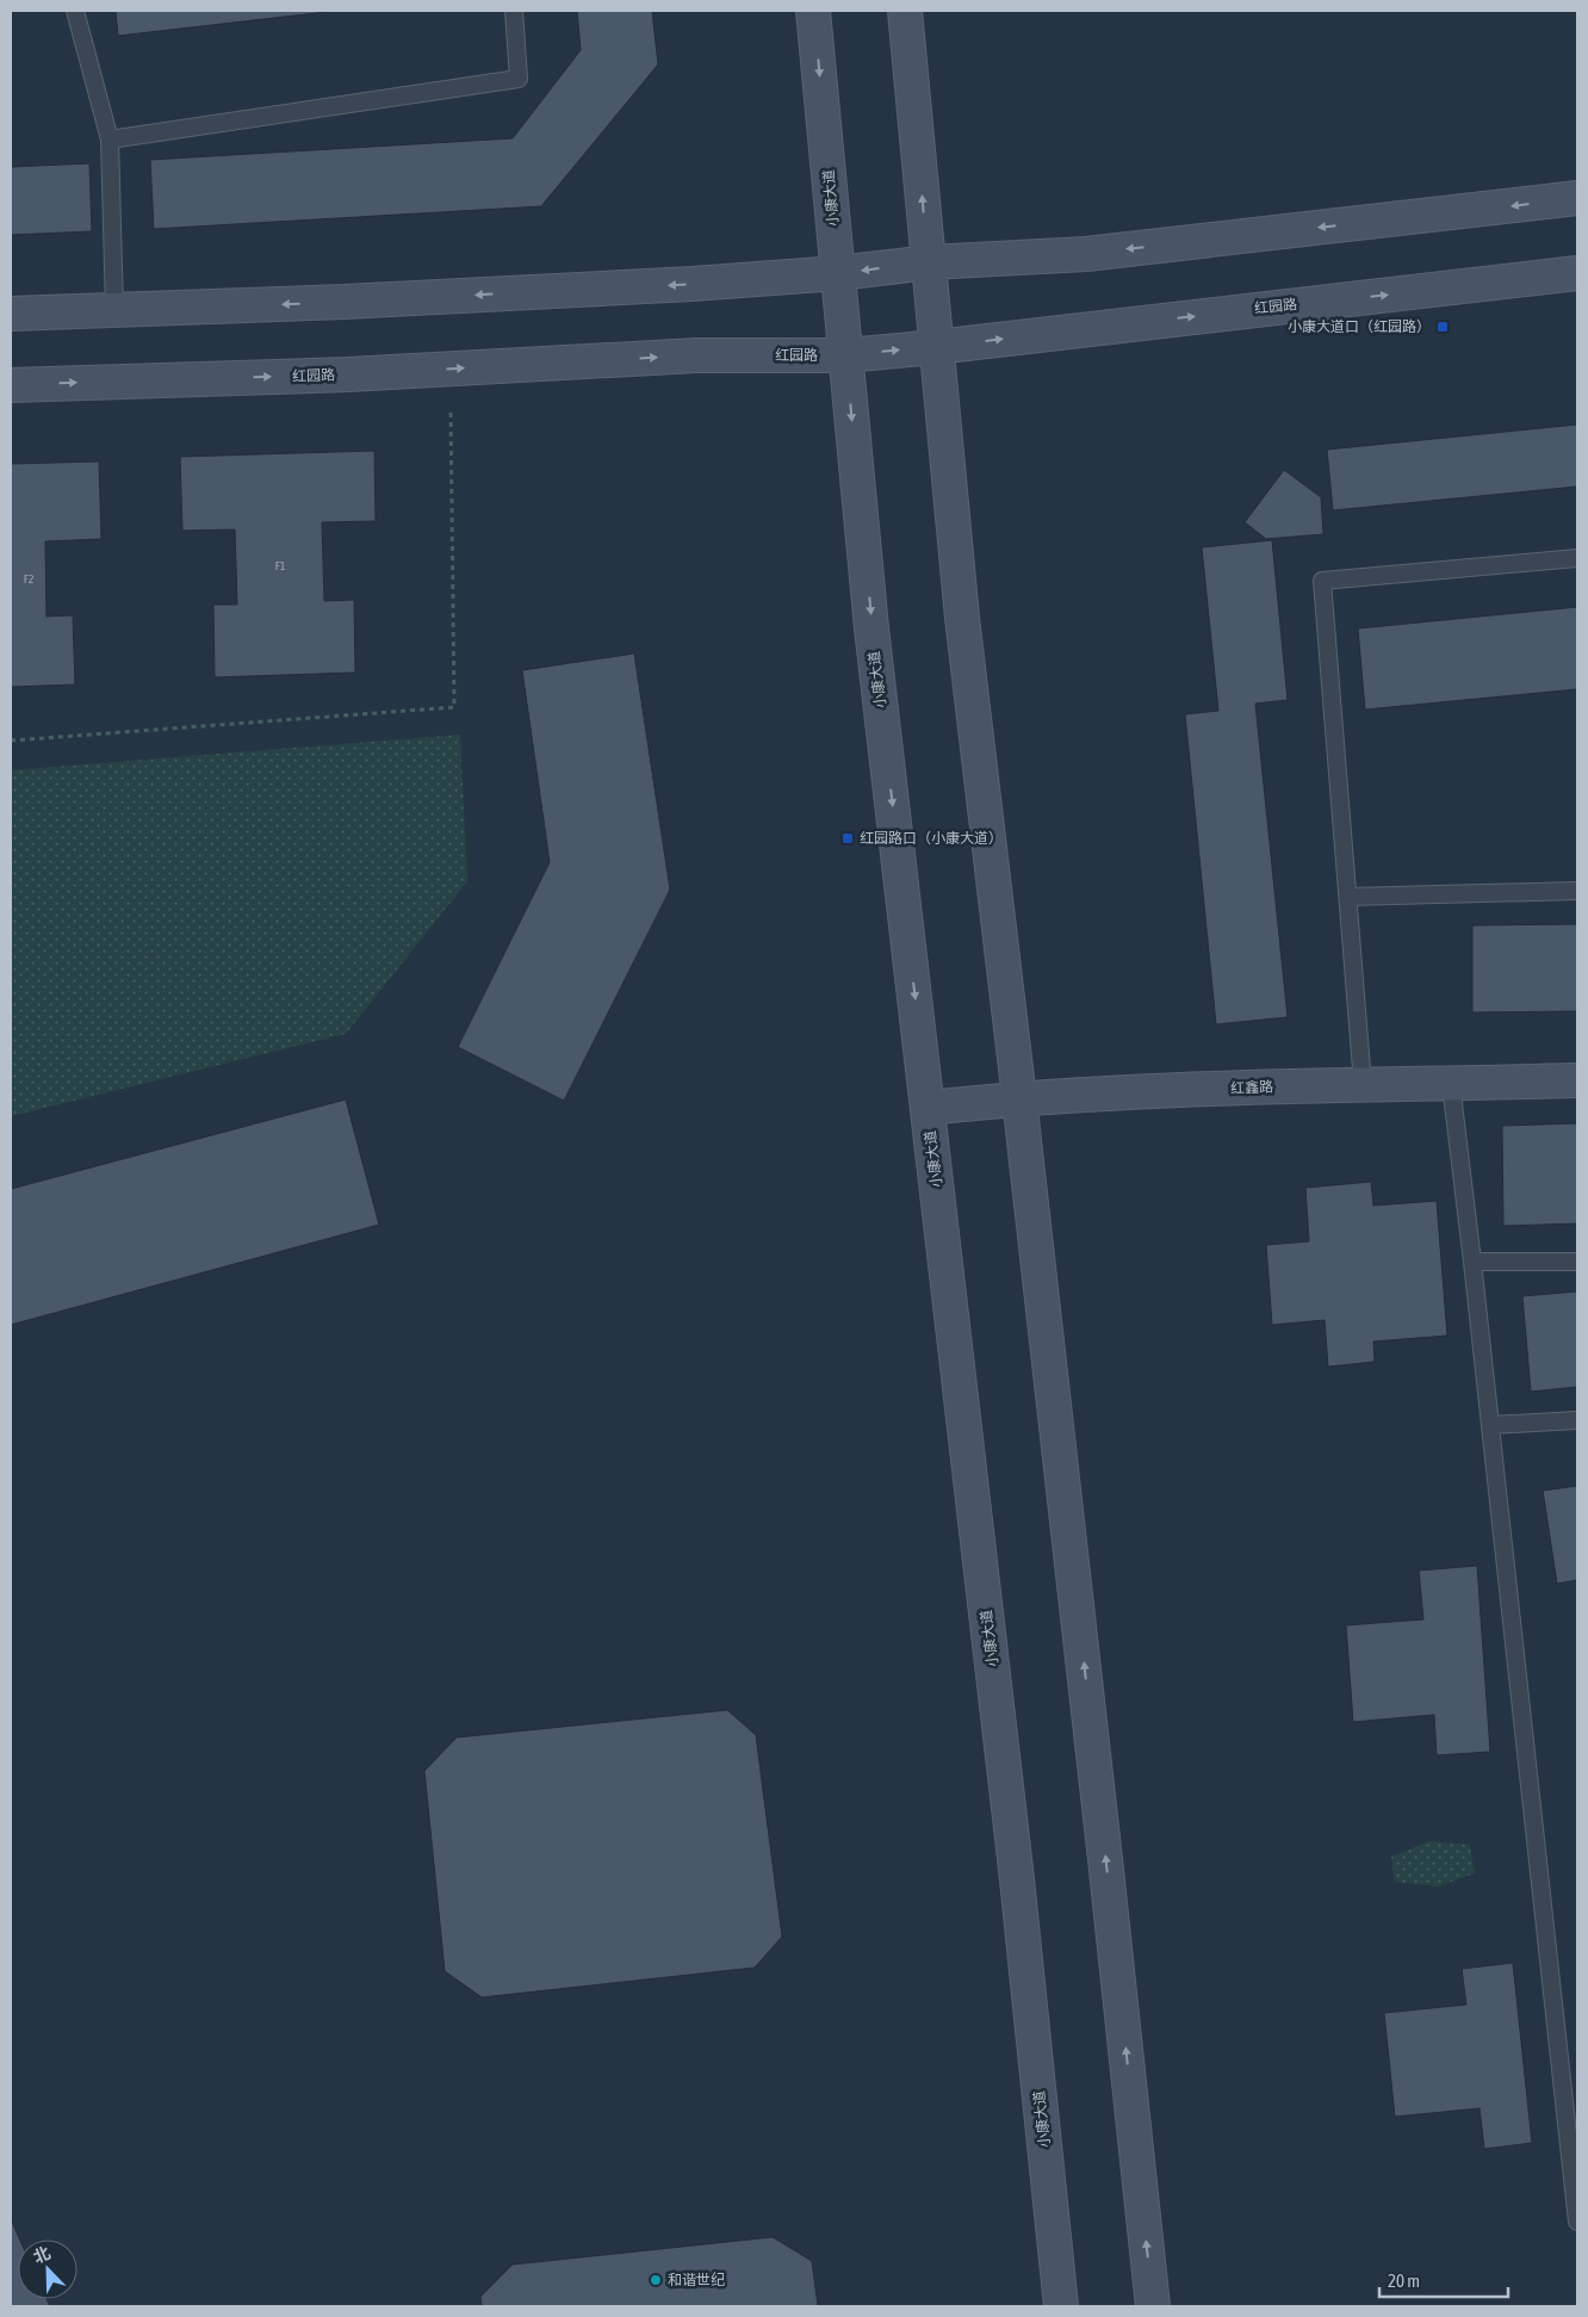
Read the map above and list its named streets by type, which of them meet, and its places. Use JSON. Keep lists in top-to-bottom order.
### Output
{
  "streets": {
    "main road": ["小康大道", "红园路", "红鑫路"]
  },
  "crossings": [
    ["小康大道", "红园路"],
    ["小康大道", "红鑫路"]
  ],
  "places": {
    "transit": ["小康大道口（红园路）", "红园路口（小康大道）"],
    "other": ["和谐世纪"]
  },
  "house_numbers": ["F1", "F2"],
  "scale_bar": "20 m",
  "north": "top left"
}
